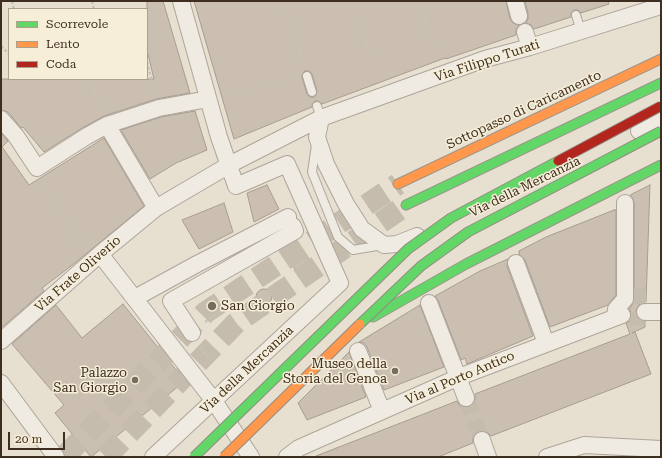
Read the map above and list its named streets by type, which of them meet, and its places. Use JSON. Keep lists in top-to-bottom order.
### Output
{
  "streets": {
    "main road": ["Sottopasso di Caricamento"],
    "street": [
      "Via Filippo Turati",
      "Via della Mercanzia",
      "Via Frate Oliverio",
      "Via al Porto Antico"
    ]
  },
  "crossings": [
    ["Via Filippo Turati", "Via della Mercanzia"],
    ["Via Filippo Turati", "Via Frate Oliverio"],
    ["Via della Mercanzia", "Via Frate Oliverio"]
  ],
  "places": ["San Giorgio", "Museo della Storia del Genoa", "Palazzo San Giorgio"],
  "legend": ["Scorrevole", "Lento", "Coda"],
  "scale_bar": "20 m"
}
